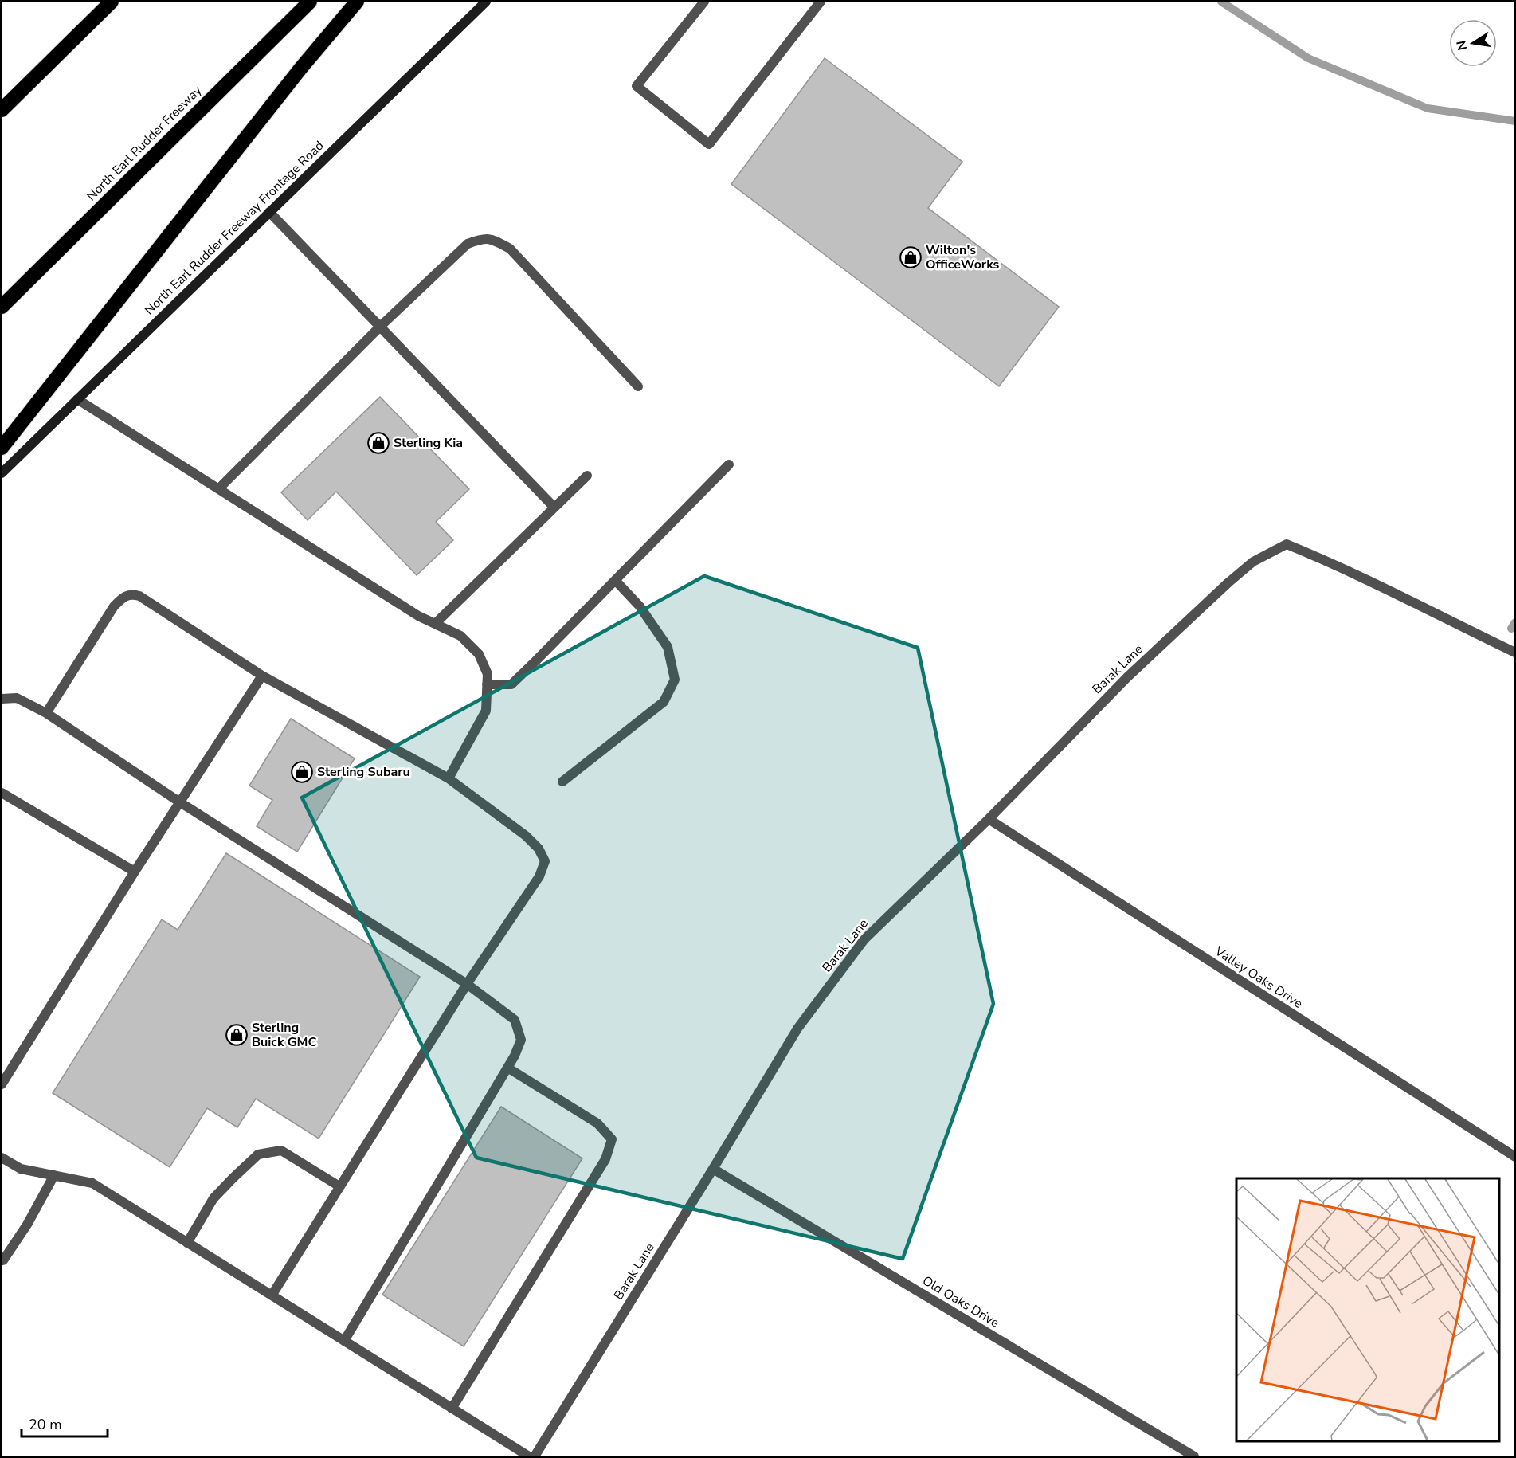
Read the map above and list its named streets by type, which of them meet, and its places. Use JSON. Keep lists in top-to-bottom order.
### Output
{
  "streets": {
    "highway": ["North Earl Rudder Freeway"],
    "main road": ["North Earl Rudder Freeway Frontage Road"],
    "street": ["Barak Lane", "Valley Oaks Drive", "Old Oaks Drive"]
  },
  "crossings": [
    ["Barak Lane", "Valley Oaks Drive"],
    ["Barak Lane", "Old Oaks Drive"]
  ],
  "places": {
    "shop": [
      "Wilton's OfficeWorks",
      "Sterling Kia",
      "Sterling Subaru",
      "Sterling Buick GMC"
    ]
  },
  "scale_bar": "20 m",
  "north": "left"
}
